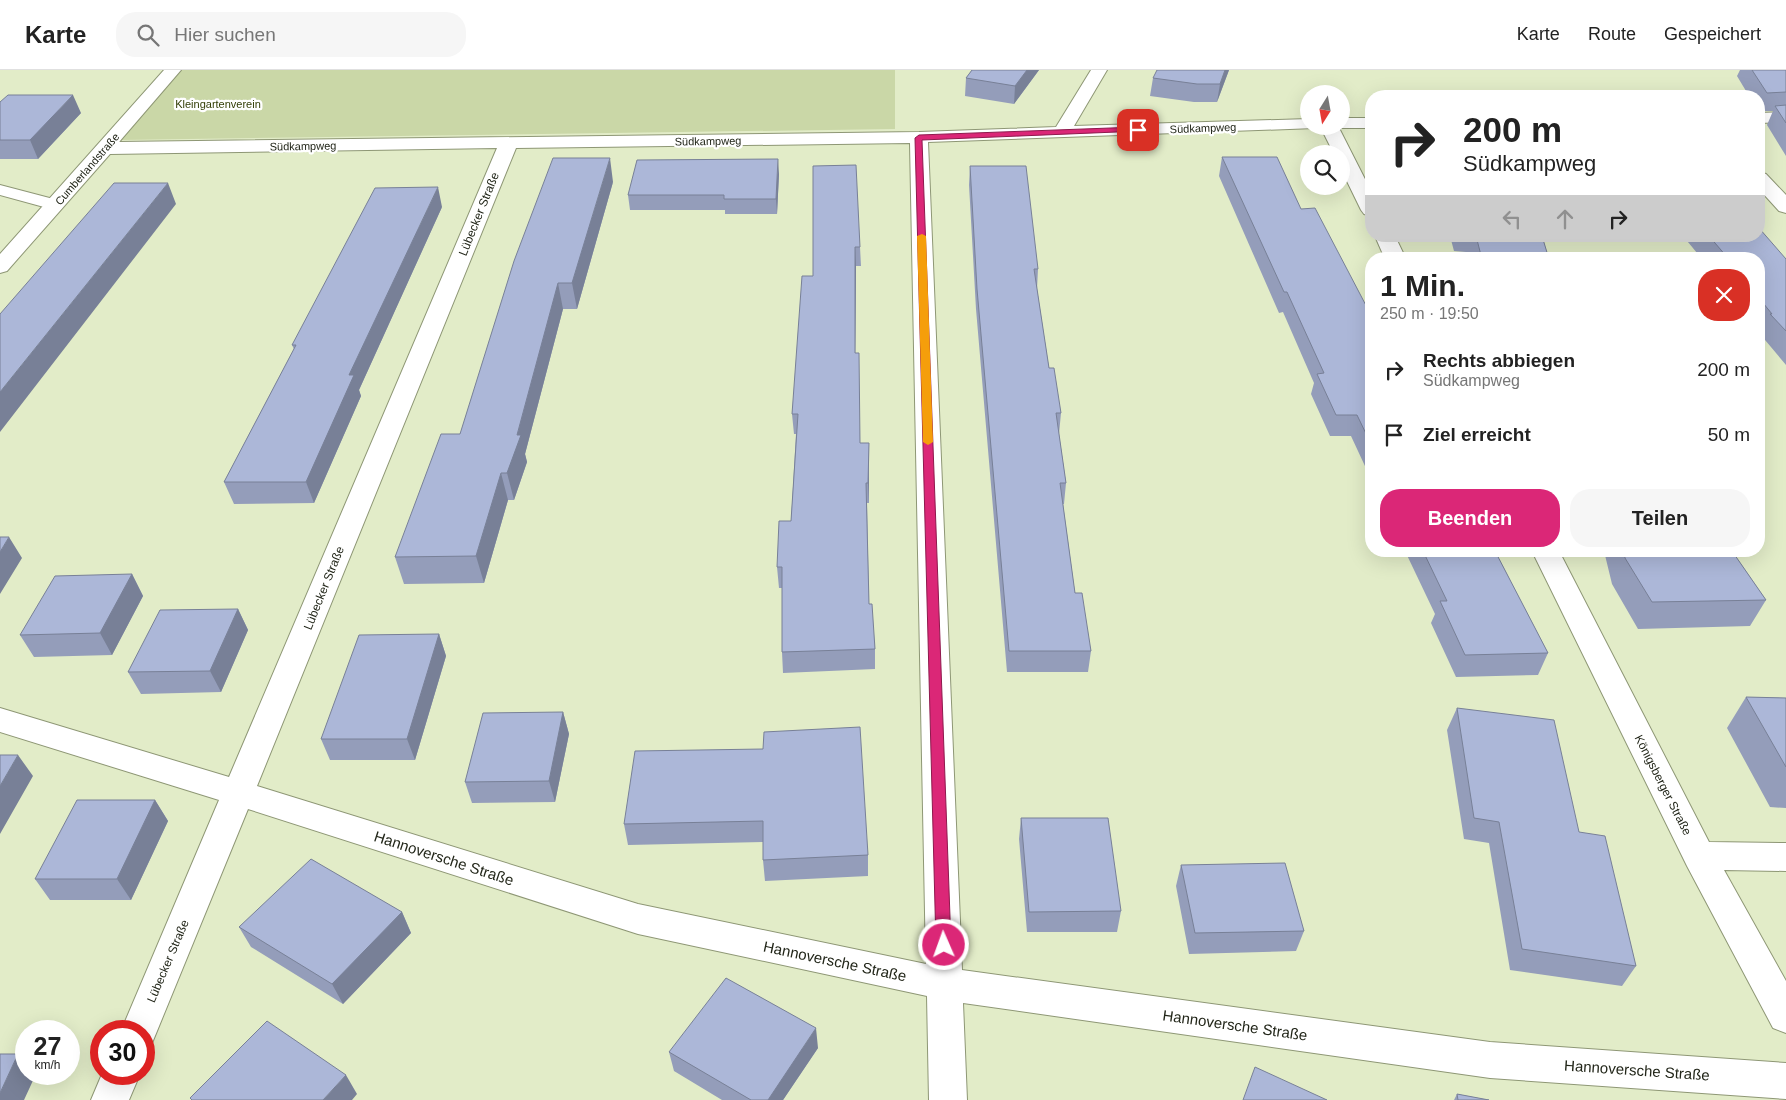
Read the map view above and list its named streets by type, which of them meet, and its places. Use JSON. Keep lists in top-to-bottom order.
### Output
{
  "streets": {
    "street": [
      "Südkampweg",
      "Cumberlandstraße",
      "Lübecker Straße",
      "Königsberger Straße",
      "Hannoversche Straße"
    ]
  },
  "crossings": [
    ["Südkampweg", "Cumberlandstraße"],
    ["Südkampweg", "Lübecker Straße"],
    ["Lübecker Straße", "Hannoversche Straße"]
  ],
  "parks": ["Kleingartenverein"],
  "north": "bottom",
  "page": {
    "header": "Karte",
    "search": "Hier suchen",
    "nav": ["Karte", "Route", "Gespeichert"],
    "turn": ["200 m", "Südkampweg"],
    "heading": ["1 Min.", "250 m · 19:50"],
    "list": [
      {
        "name": "Rechts abbiegen",
        "note": "Südkampweg",
        "value": "200 m"
      },
      {
        "name": "Ziel erreicht",
        "value": "50 m"
      }
    ],
    "buttons": ["Beenden", "Teilen"],
    "speed": "27 km/h",
    "limit": "30"
  }
}
